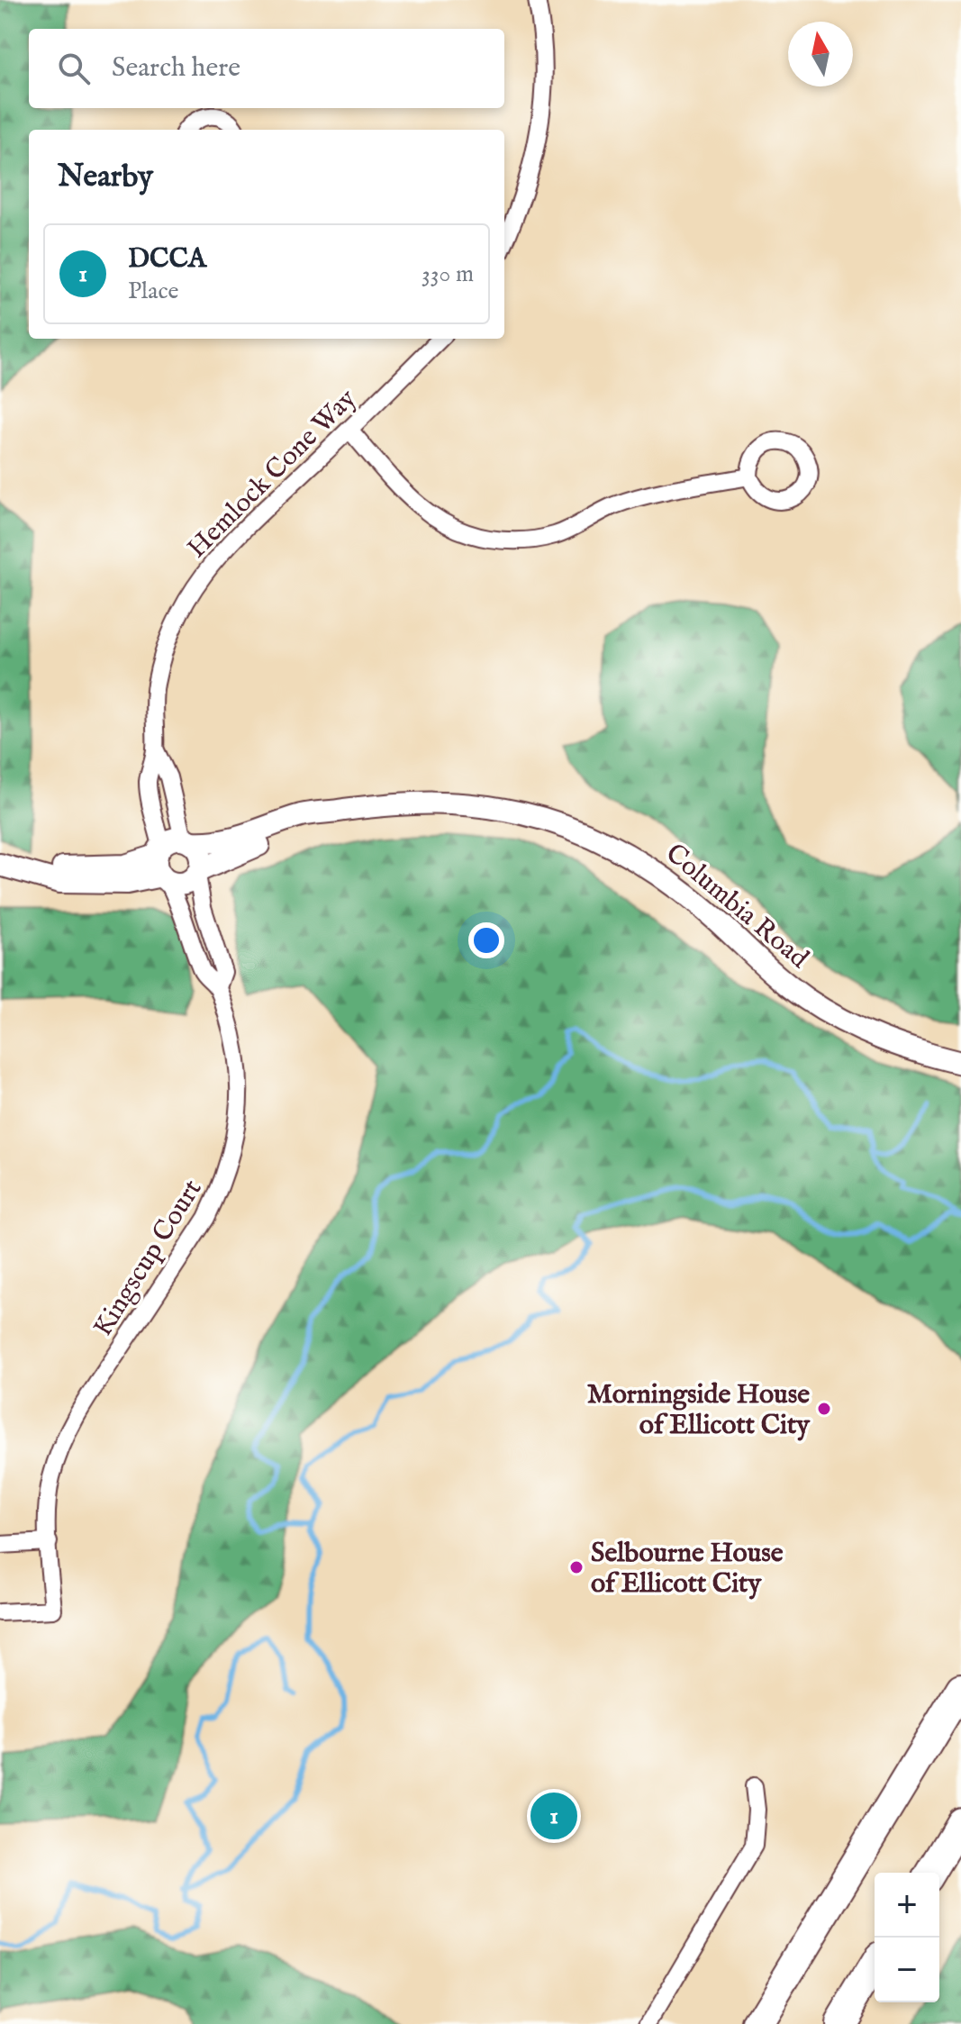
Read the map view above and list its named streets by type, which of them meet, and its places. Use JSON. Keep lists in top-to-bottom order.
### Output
{
  "streets": {
    "street": ["Hemlock Cone Way", "Columbia Road", "Kingscup Court"]
  },
  "crossings": [
    ["Hemlock Cone Way", "Columbia Road"],
    ["Hemlock Cone Way", "Kingscup Court"],
    ["Columbia Road", "Kingscup Court"]
  ],
  "places": ["Morningside House of Ellicott City", "Selbourne House of Ellicott City"],
  "north": "top",
  "page": {
    "search": "Search here",
    "heading": "Nearby",
    "list": [
      {
        "mark": "1",
        "name": "DCCA",
        "note": "Place",
        "value": "330 m"
      }
    ],
    "pins": "1",
    "map_buttons": ["+", "−"]
  }
}
